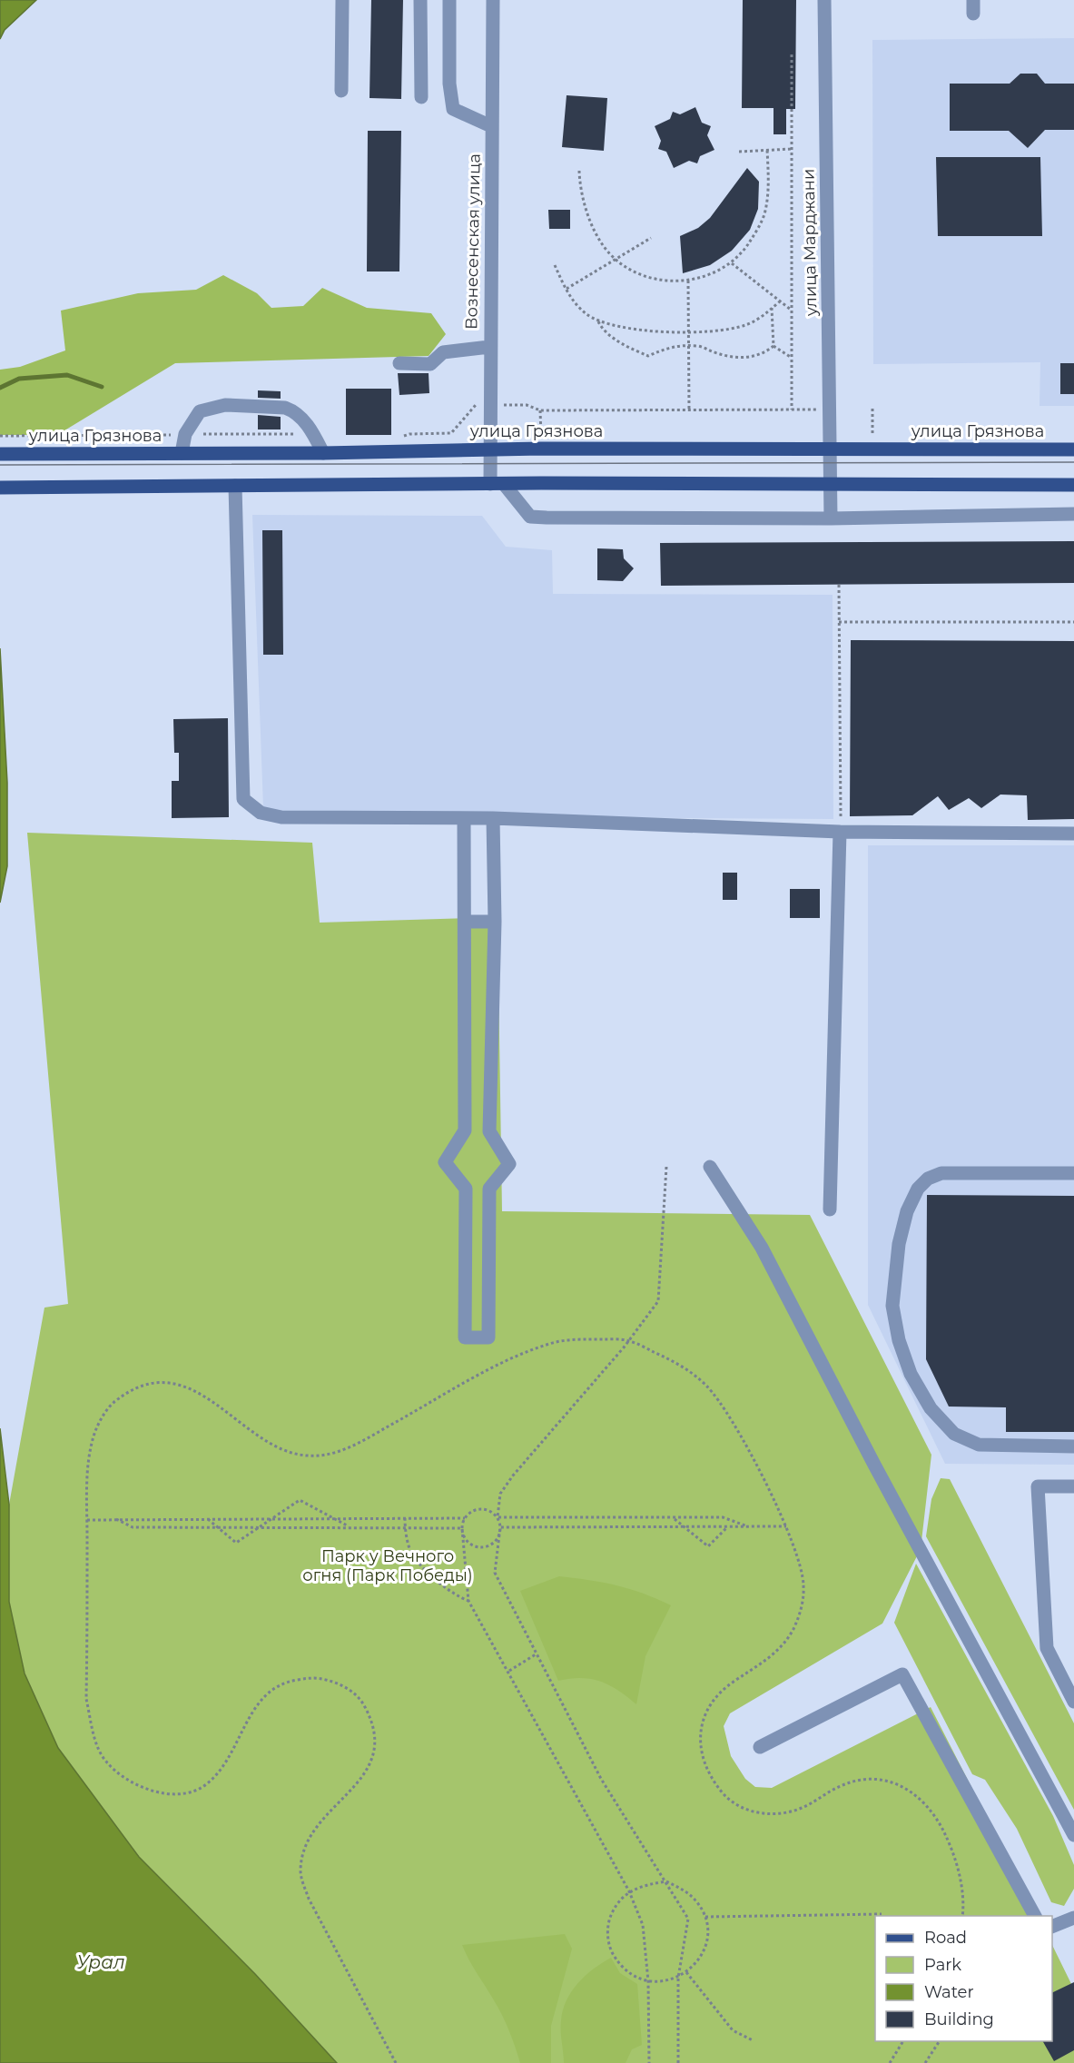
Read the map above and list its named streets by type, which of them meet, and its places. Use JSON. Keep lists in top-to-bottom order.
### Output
{
  "streets": {
    "main road": ["улица Грязнова"],
    "street": ["Вознесенская улица", "улица Марджани"]
  },
  "crossings": [
    ["Вознесенская улица", "улица Грязнова"],
    ["улица Марджани", "улица Грязнова"]
  ],
  "water": ["Урал"],
  "parks": ["Парк у Вечного огня (Парк Победы)"],
  "legend": [
    "Road",
    "Park",
    "Water",
    "Building"
  ]
}
